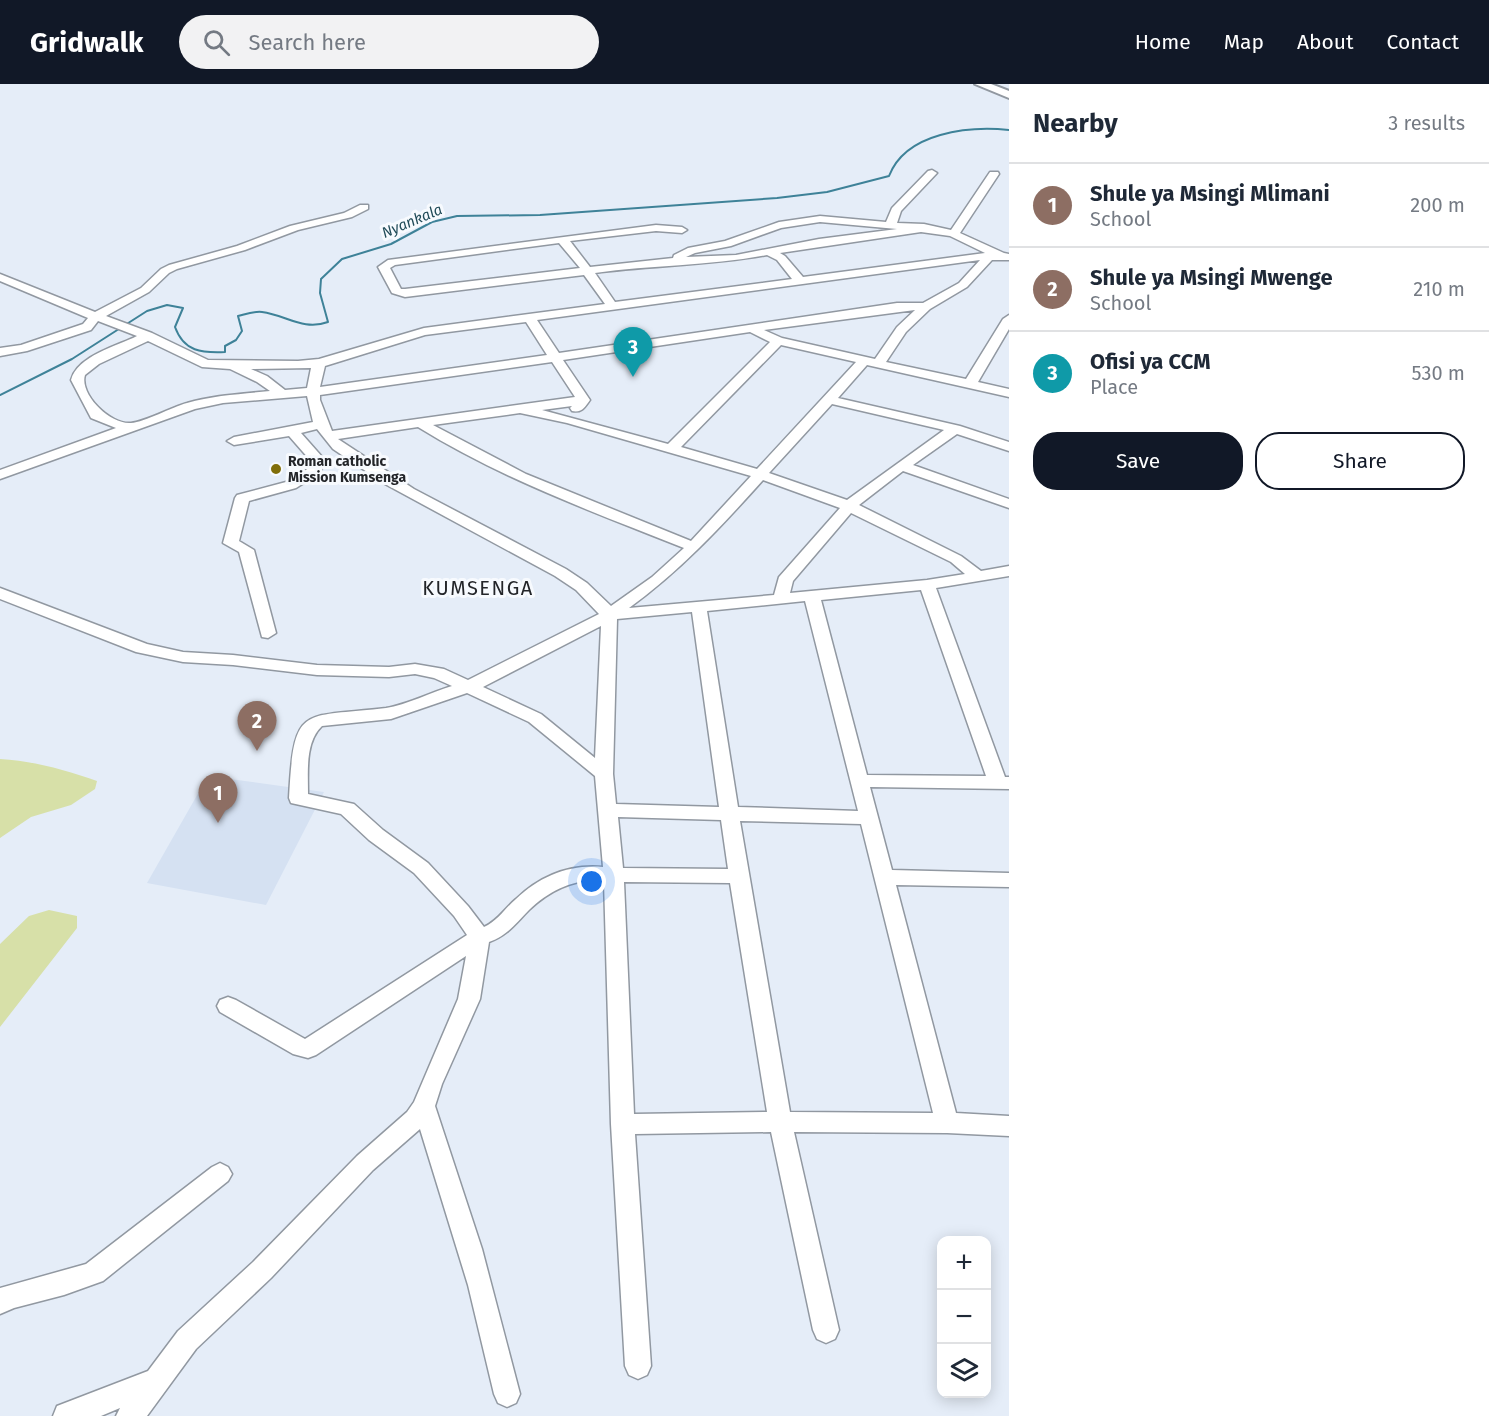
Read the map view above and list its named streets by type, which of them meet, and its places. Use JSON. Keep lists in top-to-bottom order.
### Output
{
  "districts": ["KUMSENGA"],
  "water": ["Nyankala"],
  "places": ["Roman catholic Mission Kumsenga"],
  "page": {
    "header": "Gridwalk",
    "search": "Search here",
    "nav": [
      "Home",
      "Map",
      "About",
      "Contact"
    ],
    "heading": ["Nearby", "3 results"],
    "list": [
      {
        "mark": "1",
        "name": "Shule ya Msingi Mlimani",
        "note": "School",
        "value": "200 m"
      },
      {
        "mark": "2",
        "name": "Shule ya Msingi Mwenge",
        "note": "School",
        "value": "210 m"
      },
      {
        "mark": "3",
        "name": "Ofisi ya CCM",
        "note": "Place",
        "value": "530 m"
      }
    ],
    "pins": ["3", "2", "1"],
    "buttons": ["Save", "Share"],
    "map_buttons": ["+", "−"]
  }
}
